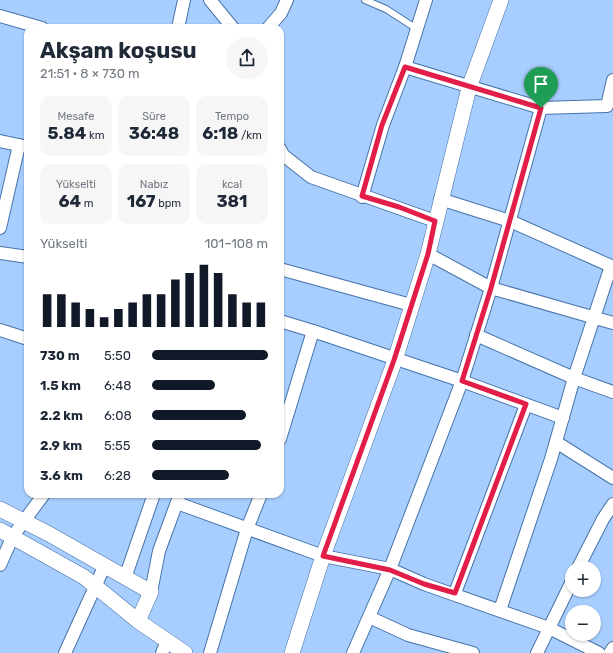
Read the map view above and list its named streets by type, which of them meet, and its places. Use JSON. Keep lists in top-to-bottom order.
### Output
{
  "page": {
    "heading": ["Akşam koşusu", "21:51 · 8 × 730 m"],
    "stats": [
      ["Mesafe", "5.84 km"],
      ["Süre", "36:48"],
      ["Tempo", "6:18 /km"],
      ["Yükselti", "64 m"],
      ["Nabız", "167 bpm"],
      ["kcal", "381"]
    ],
    "chart": ["Yükselti", "101–108 m"],
    "list": [
      {
        "name": "730 m",
        "note": "5:50"
      },
      {
        "name": "1.5 km",
        "note": "6:48"
      },
      {
        "name": "2.2 km",
        "note": "6:08"
      },
      {
        "name": "2.9 km",
        "note": "5:55"
      },
      {
        "name": "3.6 km",
        "note": "6:28"
      }
    ],
    "map_buttons": ["+", "−"]
  }
}
